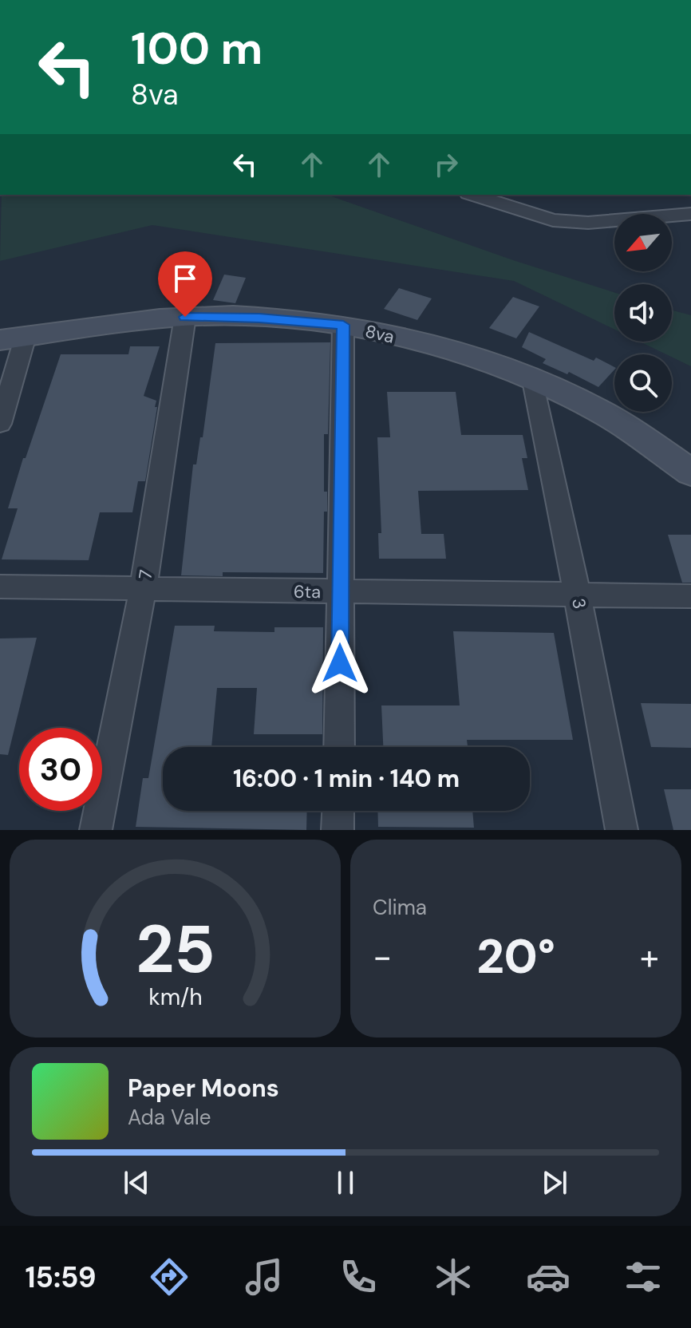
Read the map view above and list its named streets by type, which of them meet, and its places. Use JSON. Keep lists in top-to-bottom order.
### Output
{
  "streets": {
    "street": [
      "8va",
      "7",
      "6ta",
      "3"
    ]
  },
  "crossings": [
    ["8va", "7"],
    ["8va", "3"],
    ["7", "6ta"],
    ["6ta", "3"]
  ],
  "north": "bottom left",
  "page": {
    "turn": ["100 m", "8va"],
    "limit": "30",
    "trip": "16:00 · 1 min · 140 m",
    "tile": "Clima",
    "heat": ["−", "20°", "+"],
    "song": ["Paper Moons", "Ada Vale"],
    "tabs": "15:59",
    "gauge": ["25", "km/h"]
  }
}
